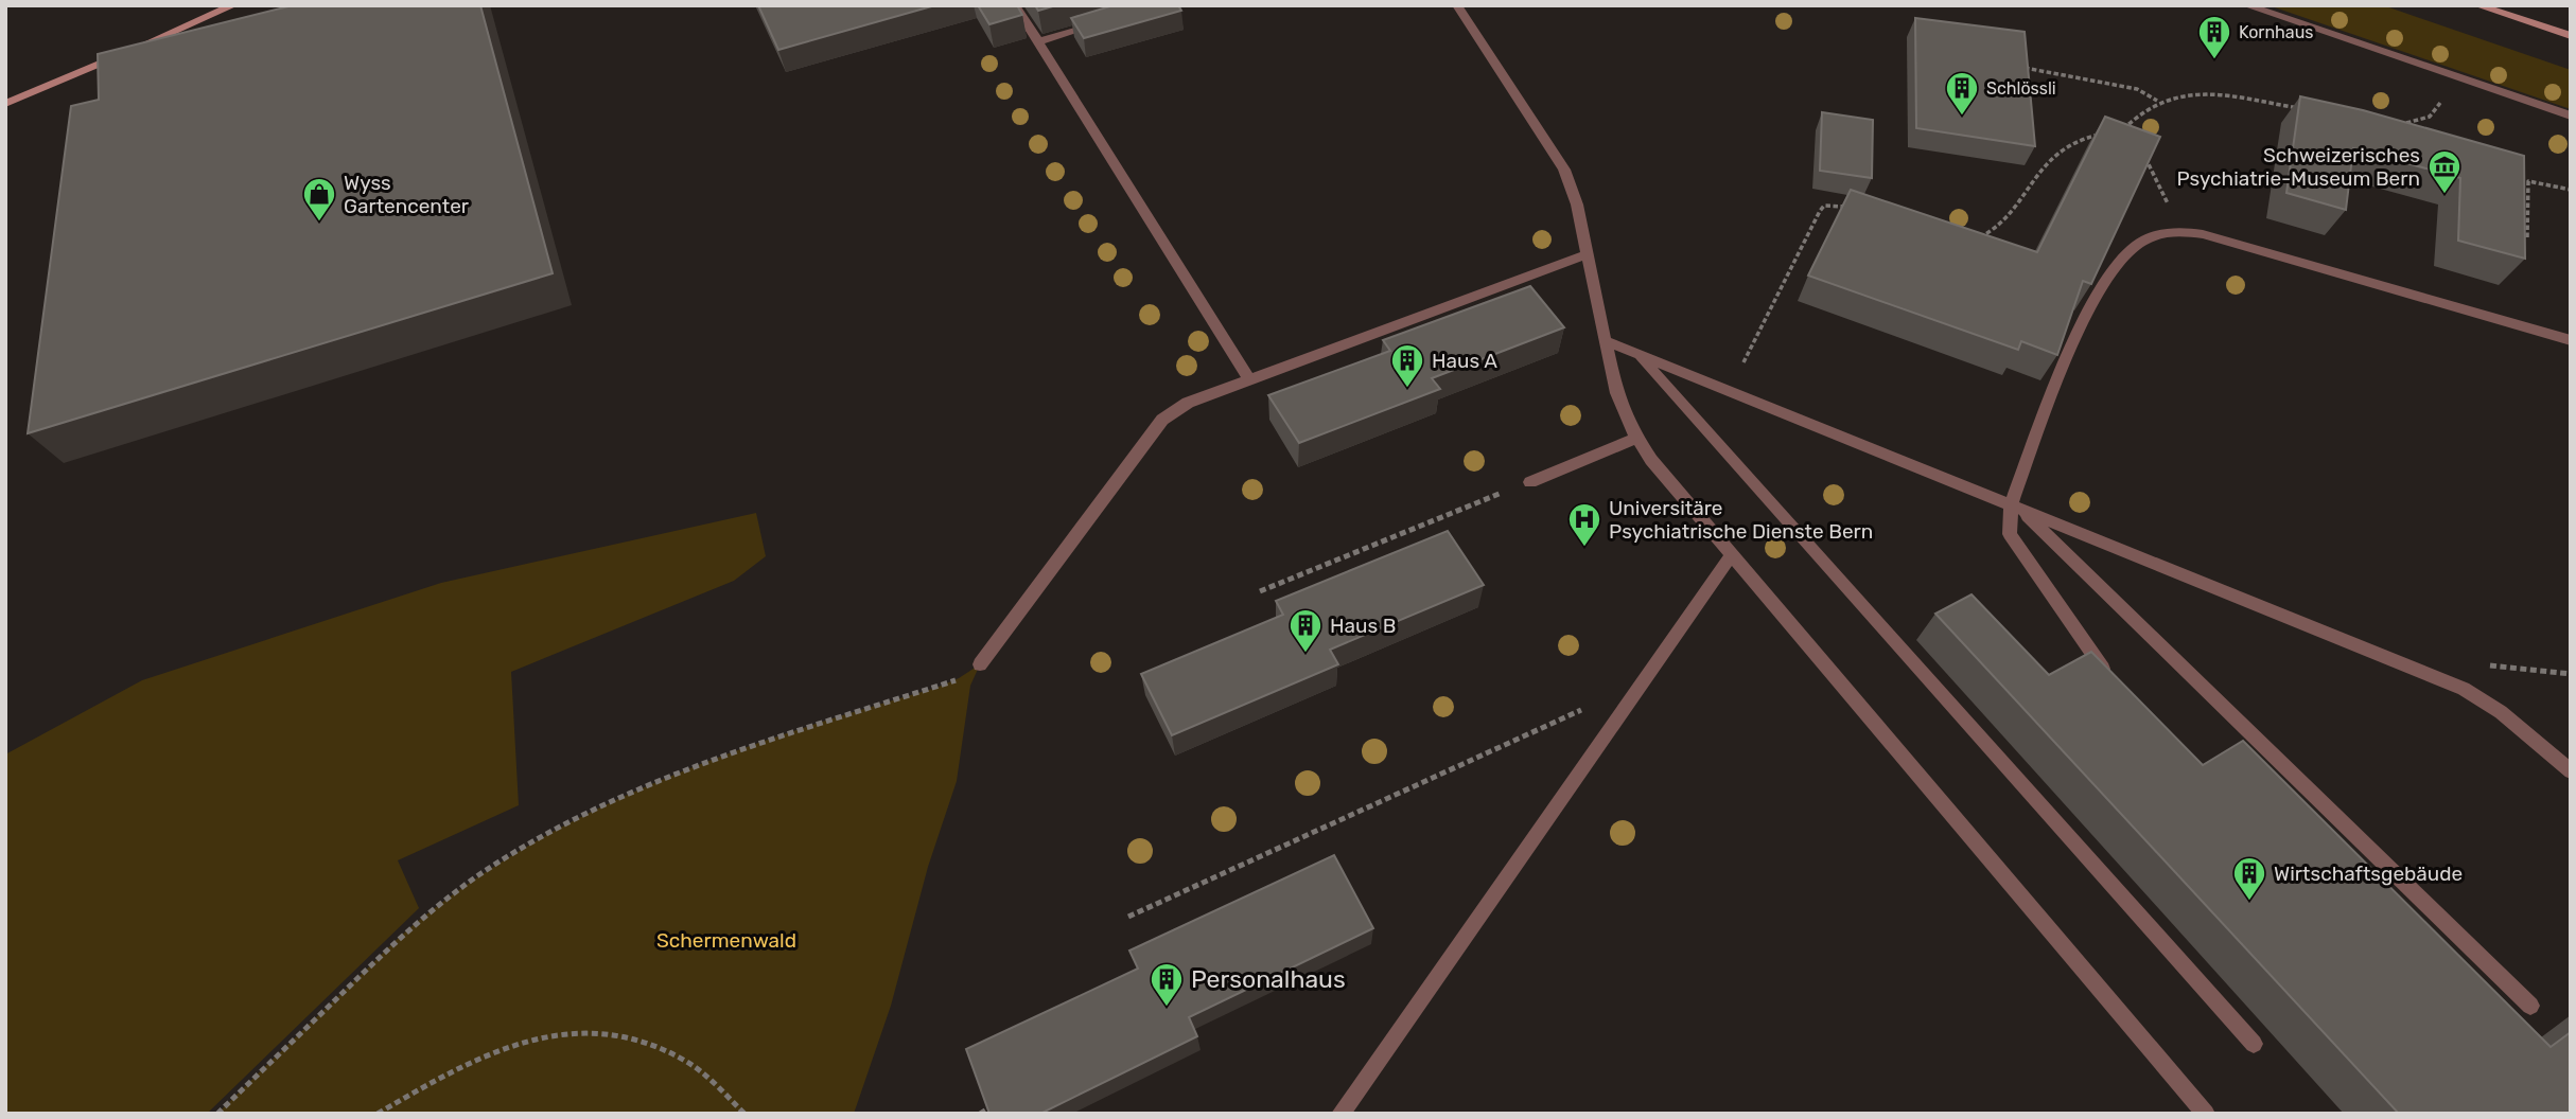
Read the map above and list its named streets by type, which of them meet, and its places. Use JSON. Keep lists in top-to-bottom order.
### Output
{
  "parks": ["Schermenwald"],
  "places": {
    "building": [
      "Kornhaus",
      "Schlössli",
      "Haus A",
      "Haus B",
      "Wirtschaftsgebäude",
      "Personalhaus"
    ],
    "museum": ["Schweizerisches Psychiatrie-Museum Bern"],
    "shop": ["Wyss Gartencenter"],
    "hospital": ["Universitäre Psychiatrische Dienste Bern"]
  }
}
